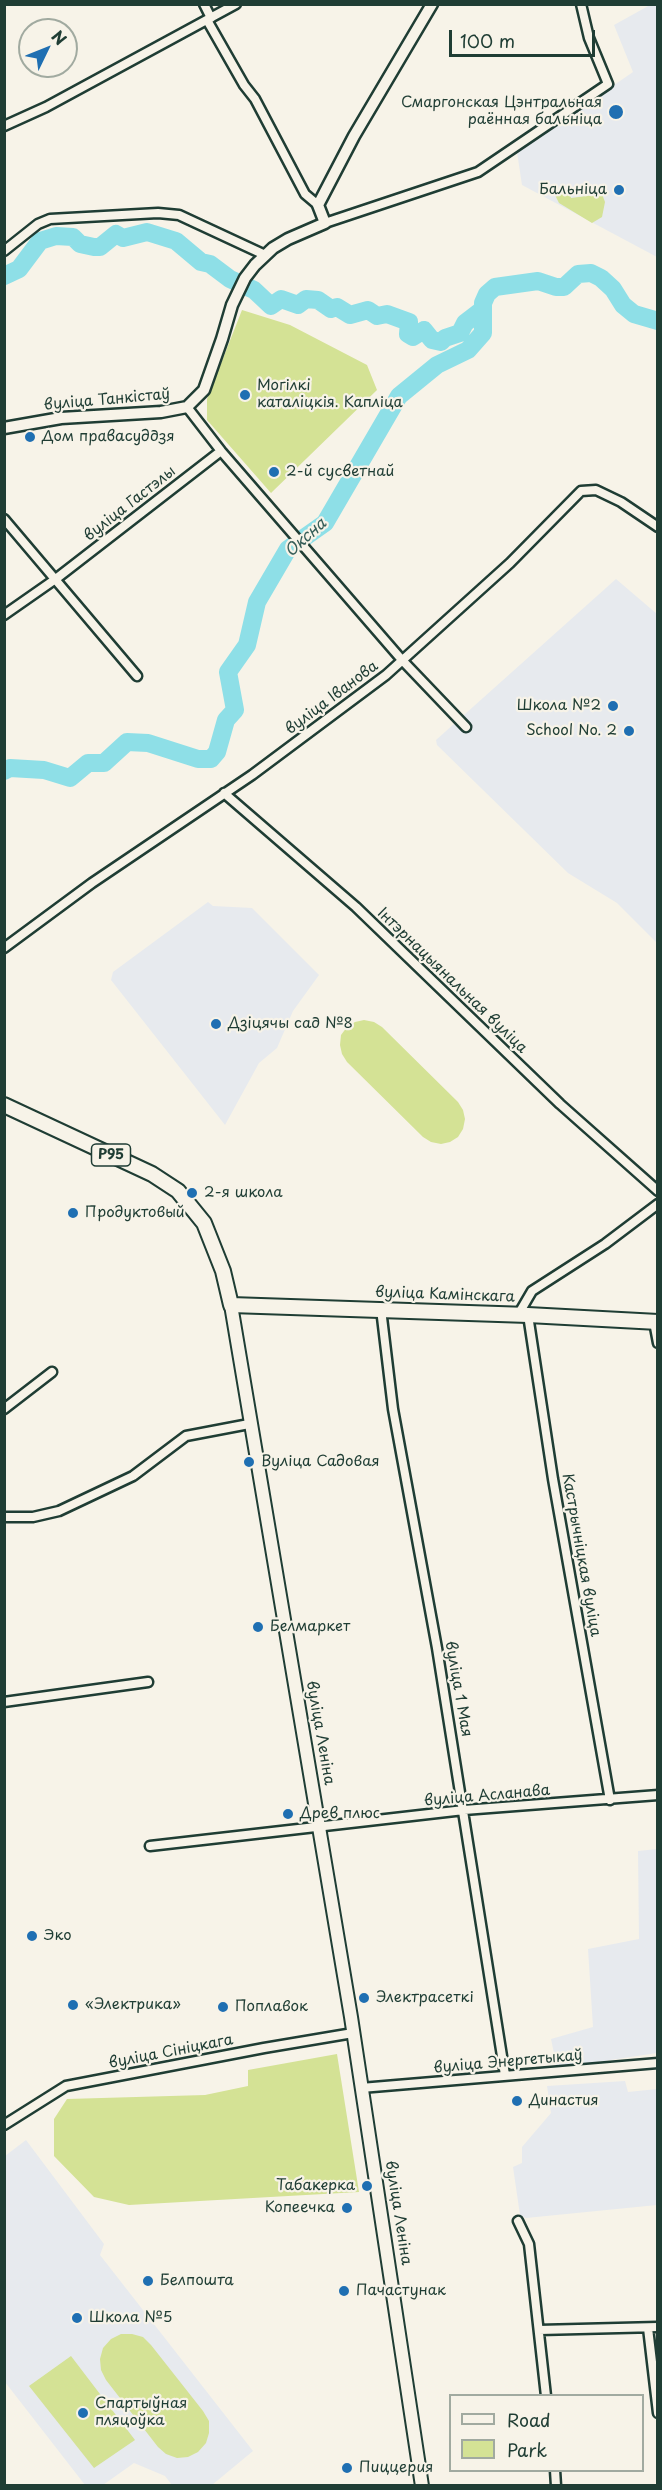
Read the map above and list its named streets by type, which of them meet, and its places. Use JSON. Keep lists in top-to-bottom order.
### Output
{
  "streets": {
    "main road": ["Р95", "вуліца Камінскага", "вуліца Леніна"],
    "street": [
      "вуліца Танкістаў",
      "вуліца Гастэлы",
      "вуліца Іванова",
      "Інтэрнацыянальная вуліца",
      "Кастрычніцкая вуліца",
      "вуліца 1 Мая",
      "вуліца Асланава",
      "вуліца Сініцкага",
      "вуліца Энергетыкаў"
    ]
  },
  "crossings": [
    ["вуліца Іванова", "Інтэрнацыянальная вуліца"],
    ["вуліца Камінскага", "Кастрычніцкая вуліца"],
    ["вуліца Камінскага", "вуліца 1 Мая"],
    ["вуліца Камінскага", "вуліца Леніна"],
    ["Кастрычніцкая вуліца", "вуліца Асланава"],
    ["вуліца 1 Мая", "вуліца Асланава"],
    ["вуліца 1 Мая", "вуліца Энергетыкаў"],
    ["вуліца Леніна", "вуліца Асланава"],
    ["вуліца Леніна", "вуліца Сініцкага"],
    ["вуліца Леніна", "вуліца Энергетыкаў"]
  ],
  "water": ["Оксна"],
  "places": [
    "Смаргонская Цэнтральная раённая бальніца",
    "Бальніца",
    "Могілкі каталіцкія. Капліца",
    "Дом правасуддзя",
    "2-й сусветнай",
    "Школа №2",
    "School No. 2",
    "Дзіцячы сад №8",
    "2-я школа",
    "Продуктовый",
    "Вуліца Садовая",
    "Белмаркет",
    "Древ плюс",
    "Эко",
    "Электрасеткі",
    "«Электрика»",
    "Поплавок",
    "Династия",
    "Табакерка",
    "Копеечка",
    "Белпошта",
    "Пачастунак",
    "Школа №5",
    "Спартыўная пляцоўка",
    "Пиццерия"
  ],
  "legend": ["Road", "Park"],
  "scale_bar": "100 m",
  "north": "top right"
}
